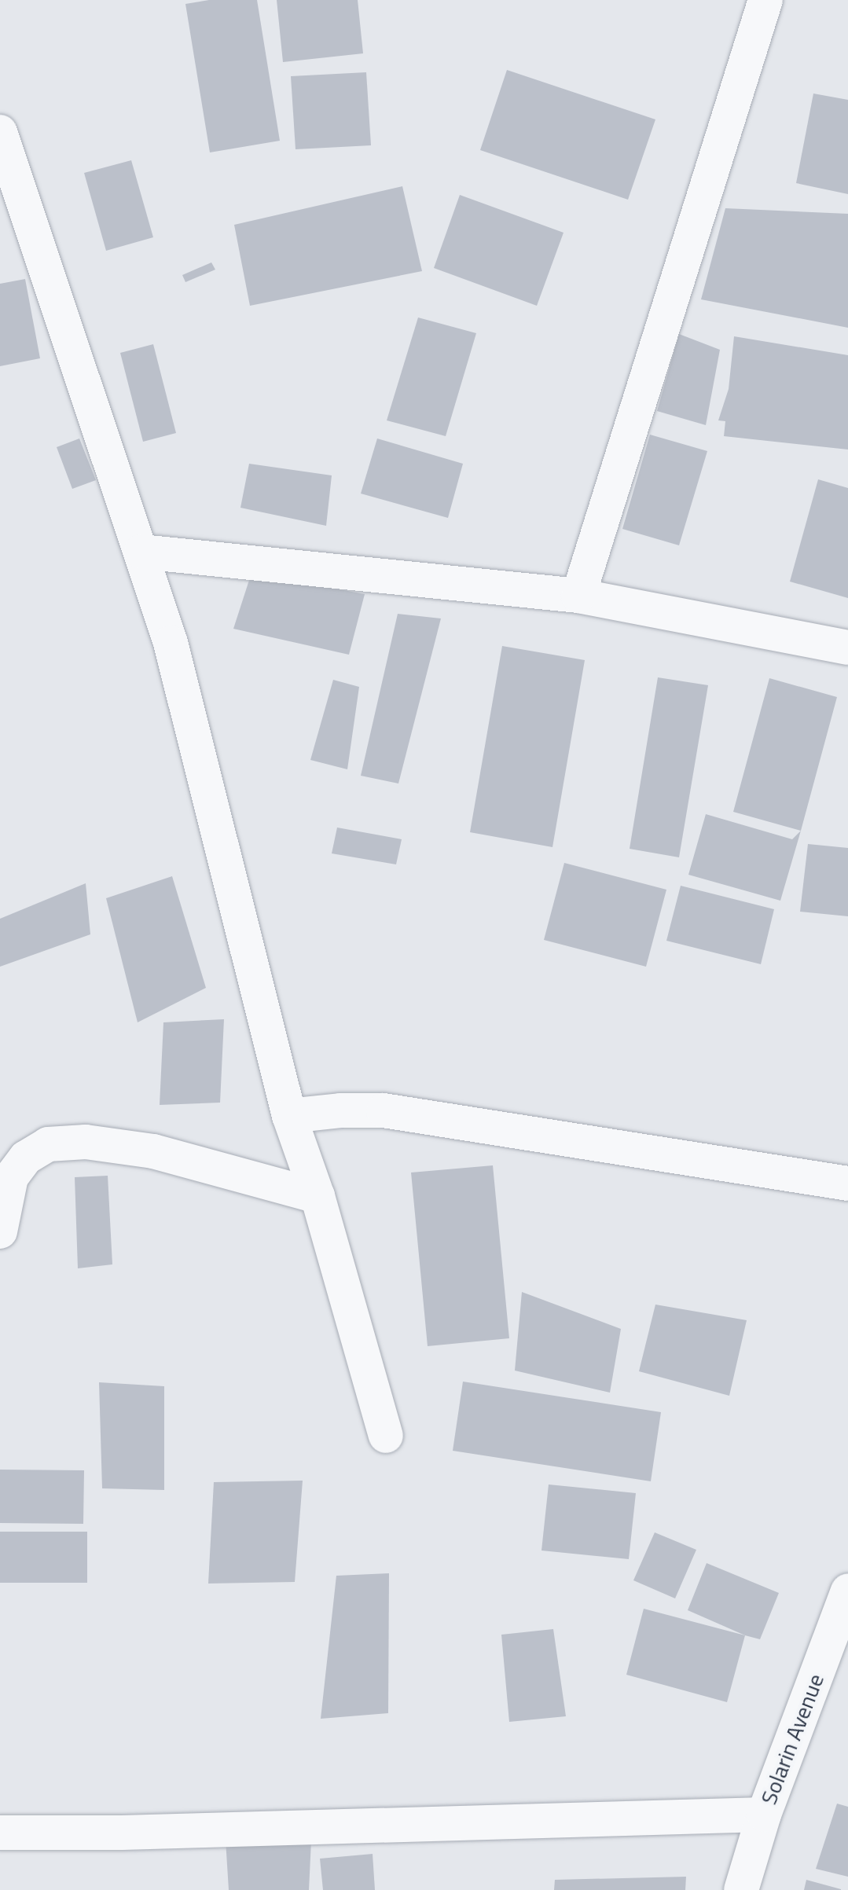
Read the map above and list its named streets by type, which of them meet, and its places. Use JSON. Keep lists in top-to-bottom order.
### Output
{
  "streets": {
    "street": ["Solarin Avenue"]
  }
}
